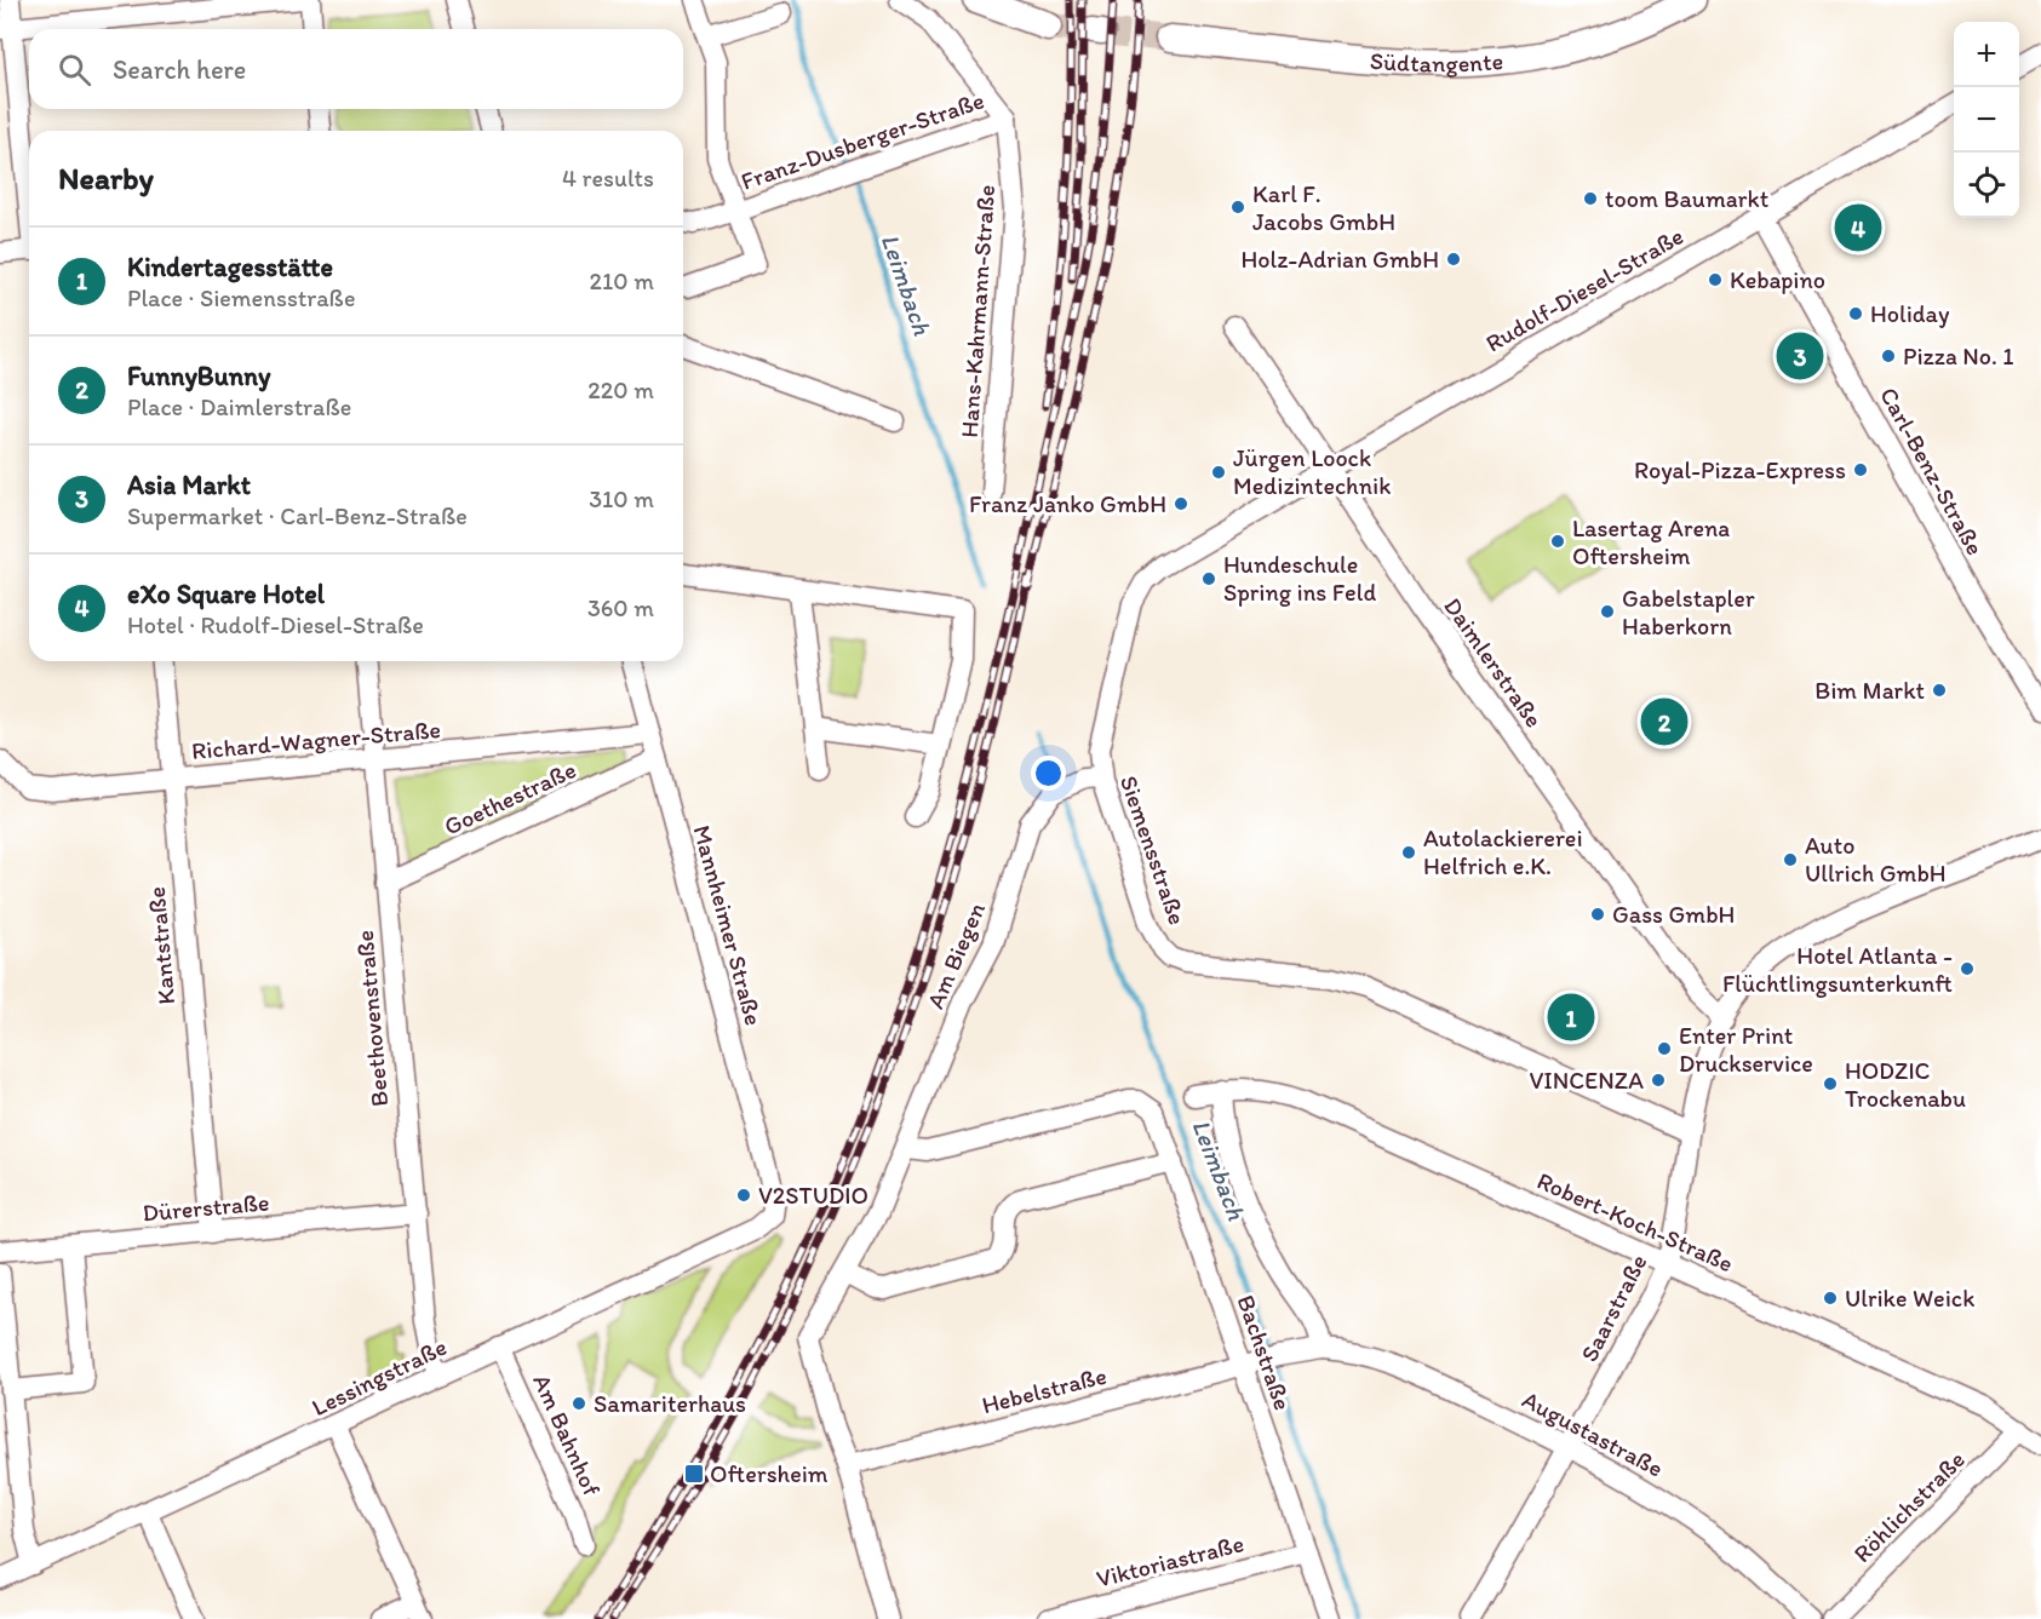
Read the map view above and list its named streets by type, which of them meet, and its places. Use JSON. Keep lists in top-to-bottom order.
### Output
{
  "streets": {
    "main road": ["Südtangente"],
    "street": [
      "Franz-Dusberger-Straße",
      "Rudolf-Diesel-Straße",
      "Hans-Kahrmann-Straße",
      "Carl-Benz-Straße",
      "Daimlerstraße",
      "Richard-Wagner-Straße",
      "Goethestraße",
      "Siemensstraße",
      "Mannheimer Straße",
      "Kantstraße",
      "Am Biegen",
      "Beethovenstraße",
      "Dürerstraße",
      "Robert-Koch-Straße",
      "Saarstraße",
      "Bachstraße",
      "Lessingstraße",
      "Hebelstraße",
      "Augustastraße",
      "Am Bahnhof",
      "Röhlichstraße",
      "Viktoriastraße"
    ]
  },
  "crossings": [
    ["Franz-Dusberger-Straße", "Hans-Kahrmann-Straße"],
    ["Rudolf-Diesel-Straße", "Carl-Benz-Straße"],
    ["Rudolf-Diesel-Straße", "Siemensstraße"],
    ["Daimlerstraße", "Siemensstraße"],
    ["Daimlerstraße", "Saarstraße"],
    ["Richard-Wagner-Straße", "Mannheimer Straße"],
    ["Richard-Wagner-Straße", "Kantstraße"],
    ["Richard-Wagner-Straße", "Beethovenstraße"],
    ["Goethestraße", "Mannheimer Straße"],
    ["Goethestraße", "Beethovenstraße"],
    ["Siemensstraße", "Am Biegen"],
    ["Siemensstraße", "Saarstraße"],
    ["Mannheimer Straße", "Lessingstraße"],
    ["Kantstraße", "Dürerstraße"],
    ["Am Biegen", "Bachstraße"],
    ["Am Biegen", "Hebelstraße"],
    ["Beethovenstraße", "Dürerstraße"],
    ["Beethovenstraße", "Lessingstraße"],
    ["Robert-Koch-Straße", "Saarstraße"],
    ["Robert-Koch-Straße", "Röhlichstraße"],
    ["Saarstraße", "Augustastraße"],
    ["Bachstraße", "Hebelstraße"],
    ["Bachstraße", "Augustastraße"],
    ["Bachstraße", "Viktoriastraße"],
    ["Lessingstraße", "Am Bahnhof"],
    ["Hebelstraße", "Augustastraße"]
  ],
  "water": ["Leimbach"],
  "places": {
    "other": [
      "toom Baumarkt",
      "Karl F. Jacobs GmbH",
      "Holz-Adrian GmbH",
      "Kebapino",
      "Holiday",
      "Pizza No. 1",
      "Royal-Pizza-Express",
      "Jürgen Loock Medizintechnik",
      "Franz Janko GmbH",
      "Lasertag Arena Oftersheim",
      "Hundeschule Spring ins Feld",
      "Gabelstapler Haberkorn",
      "Bim Markt",
      "Autolackiererei Helfrich e.K.",
      "Auto Ullrich GmbH",
      "Gass GmbH",
      "Hotel Atlanta - Flüchtlingsunterkunft",
      "Enter Print Druckservice",
      "VINCENZA",
      "HODZIC Trockenabu",
      "V2STUDIO",
      "Ulrike Weick",
      "Samariterhaus"
    ],
    "transit": ["Oftersheim"]
  },
  "page": {
    "map_buttons": ["+", "−"],
    "search": "Search here",
    "heading": ["Nearby", "4 results"],
    "pins": [
      "4",
      "3",
      "2",
      "1"
    ],
    "list": [
      {
        "mark": "1",
        "name": "Kindertagesstätte",
        "note": "Place · Siemensstraße",
        "value": "210 m"
      },
      {
        "mark": "2",
        "name": "FunnyBunny",
        "note": "Place · Daimlerstraße",
        "value": "220 m"
      },
      {
        "mark": "3",
        "name": "Asia Markt",
        "note": "Supermarket · Carl-Benz-Straße",
        "value": "310 m"
      },
      {
        "mark": "4",
        "name": "eXo Square Hotel",
        "note": "Hotel · Rudolf-Diesel-Straße",
        "value": "360 m"
      }
    ]
  }
}
